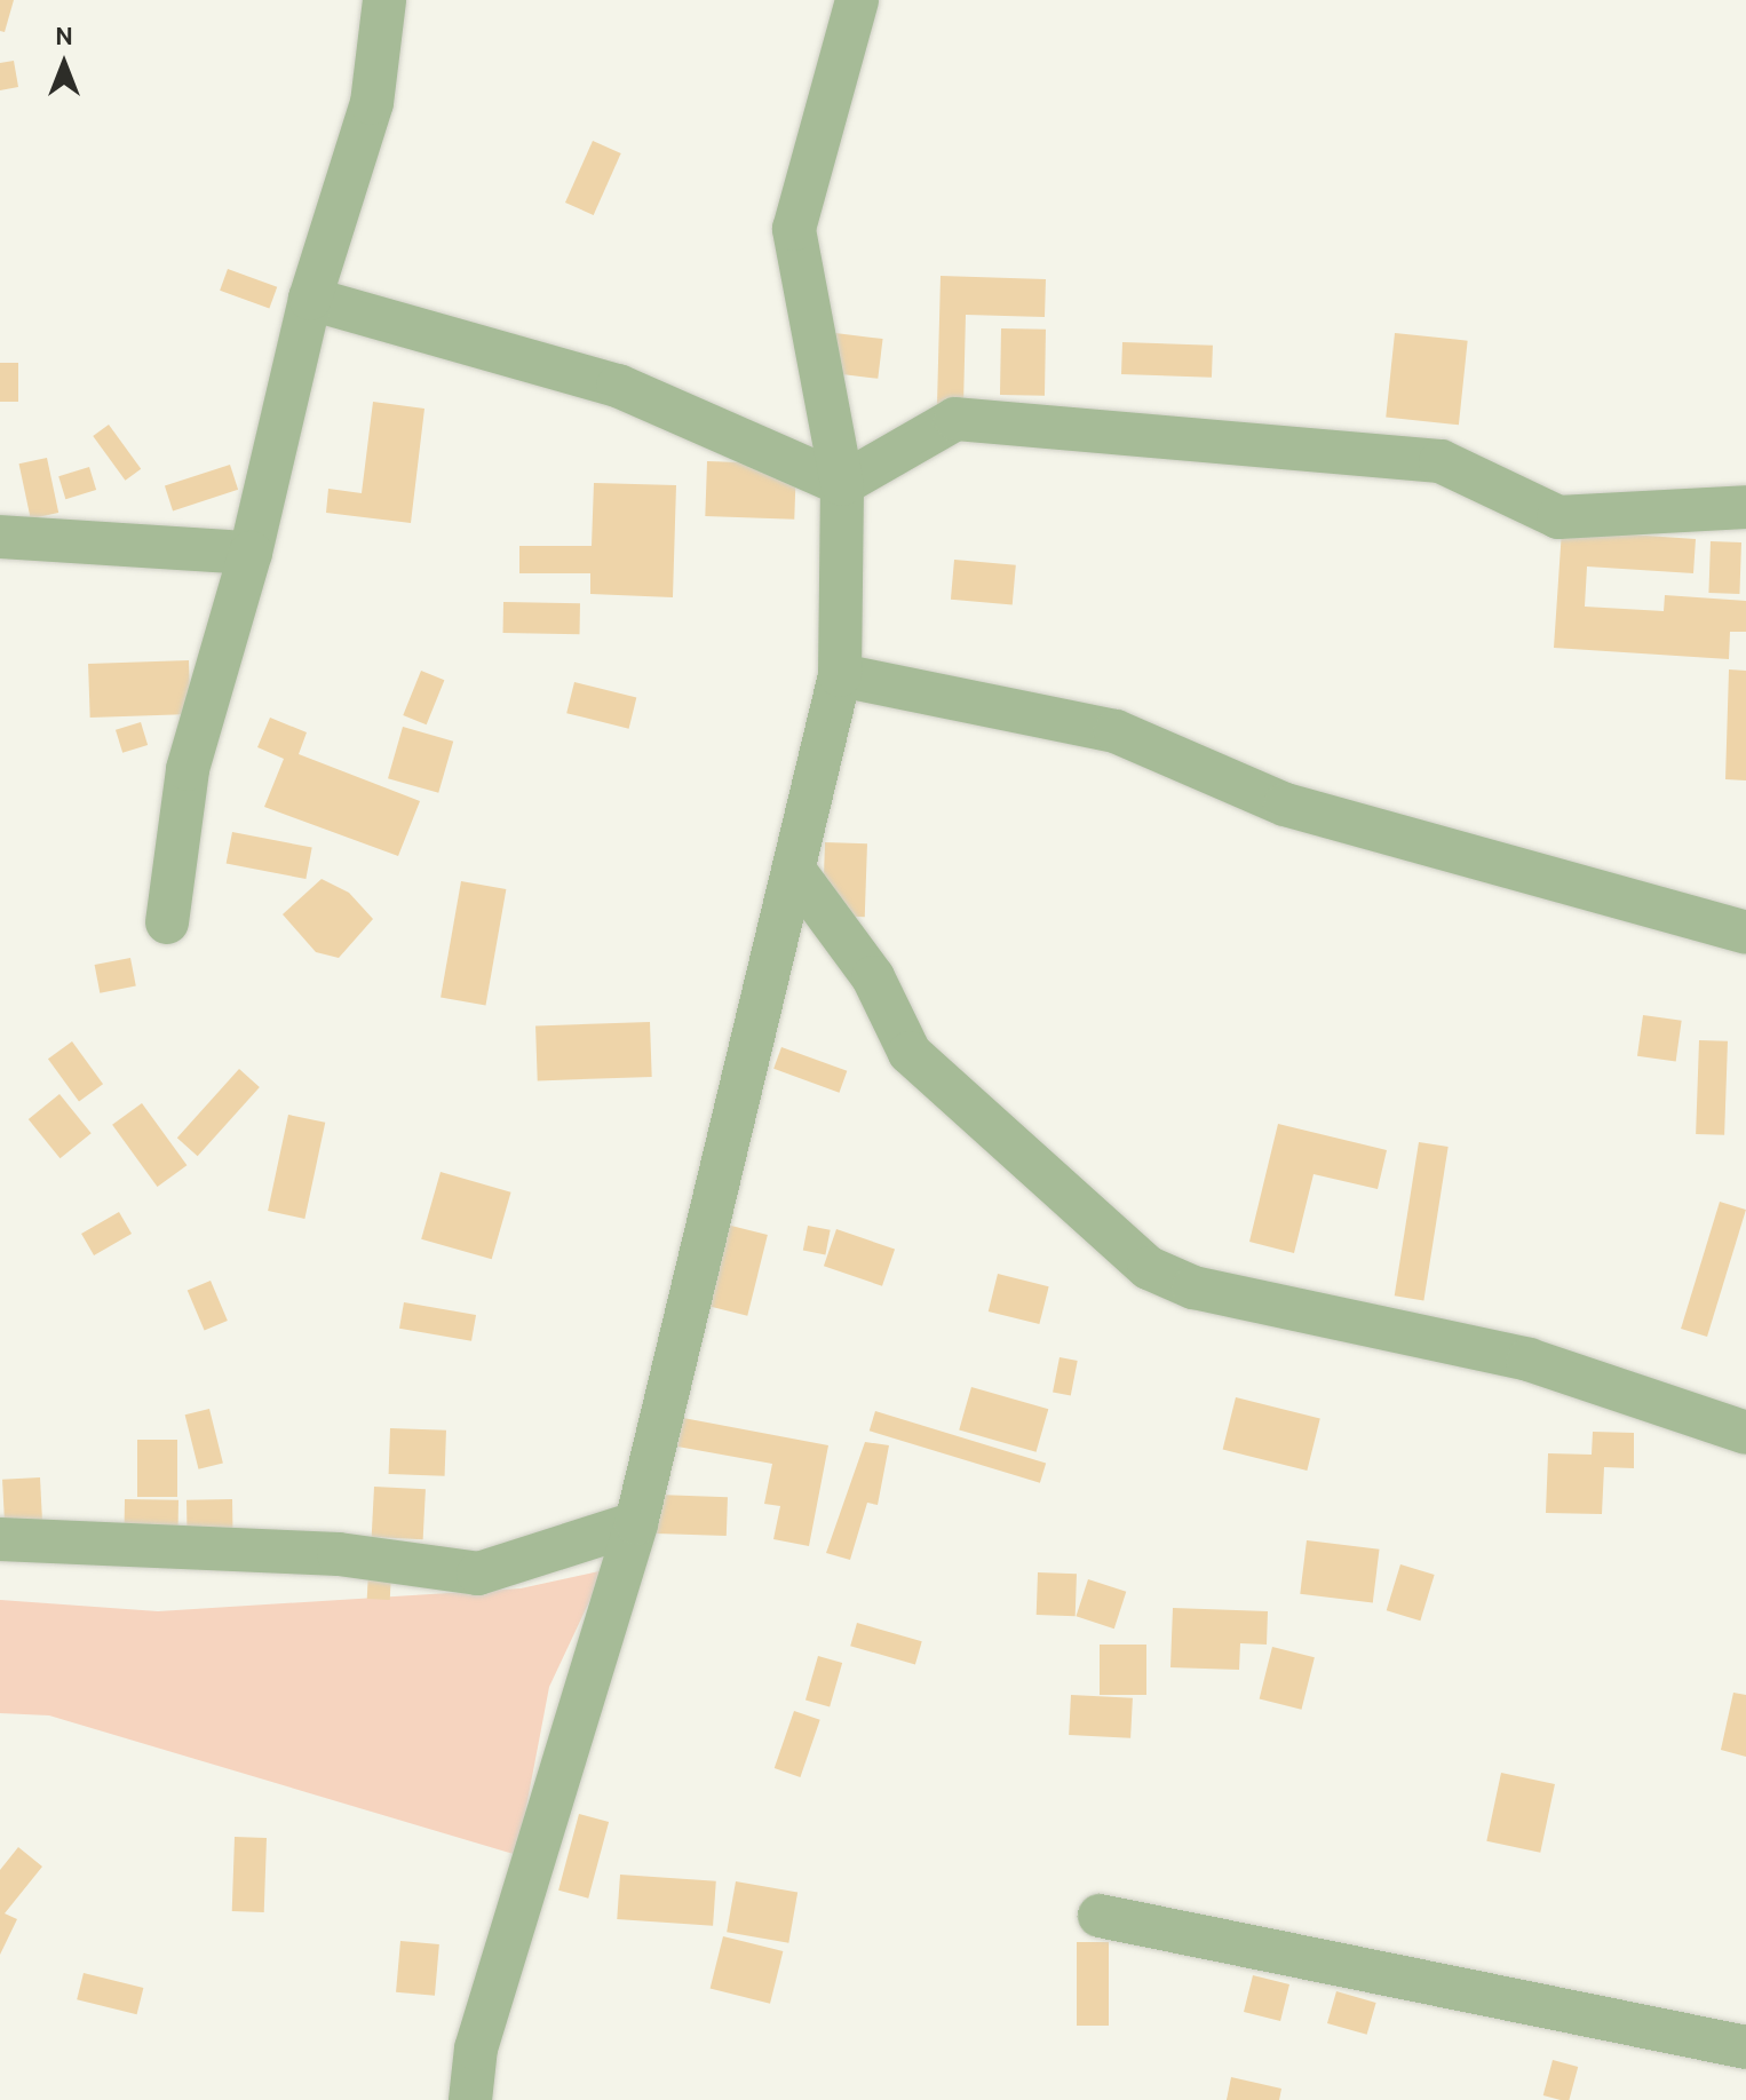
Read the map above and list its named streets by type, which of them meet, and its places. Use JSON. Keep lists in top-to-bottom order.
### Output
{
  "north": "top"
}
